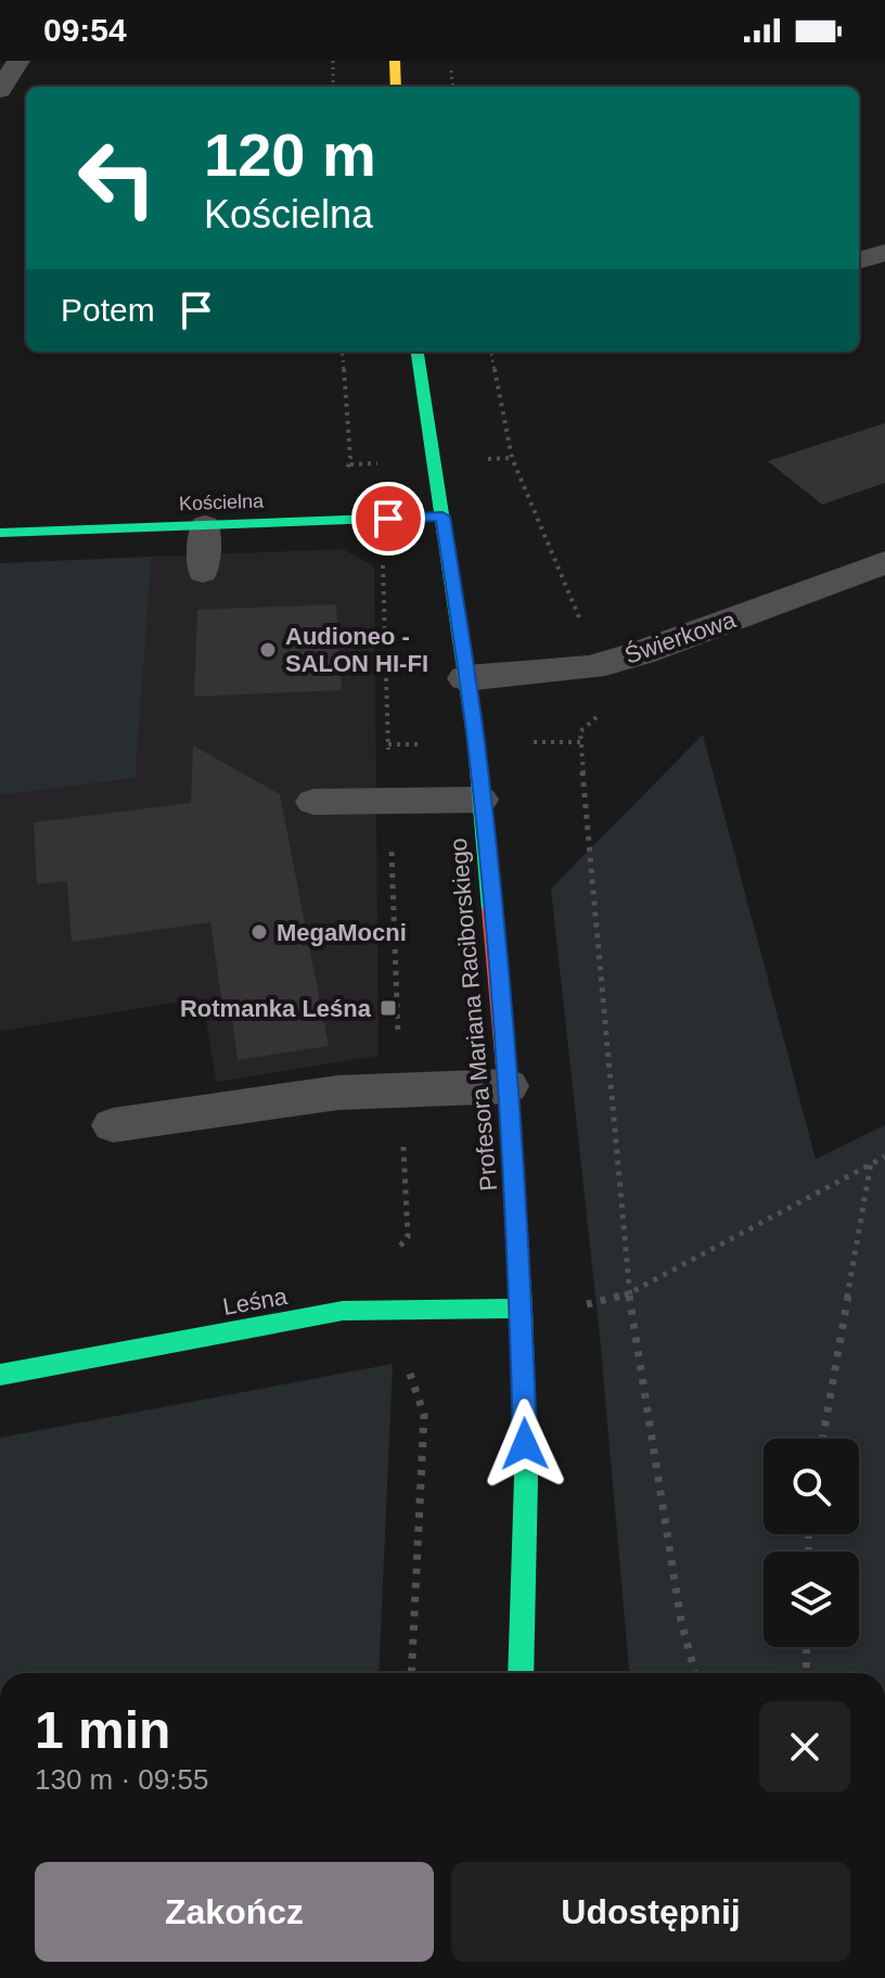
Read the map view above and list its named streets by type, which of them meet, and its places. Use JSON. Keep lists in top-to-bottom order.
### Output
{
  "streets": {
    "main road": ["Kościelna", "Profesora Mariana Raciborskiego", "Leśna"],
    "street": ["Świerkowa"]
  },
  "crossings": [
    ["Kościelna", "Profesora Mariana Raciborskiego"],
    ["Świerkowa", "Profesora Mariana Raciborskiego"],
    ["Profesora Mariana Raciborskiego", "Leśna"]
  ],
  "places": {
    "other": ["Audioneo - SALON HI-FI", "MegaMocni"],
    "transit": ["Rotmanka Leśna"]
  },
  "page": {
    "status": "09:54",
    "turn": ["120 m", "Kościelna"],
    "then": "Potem",
    "heading": ["1 min", "130 m · 09:55"],
    "buttons": ["Zakończ", "Udostępnij"]
  }
}
